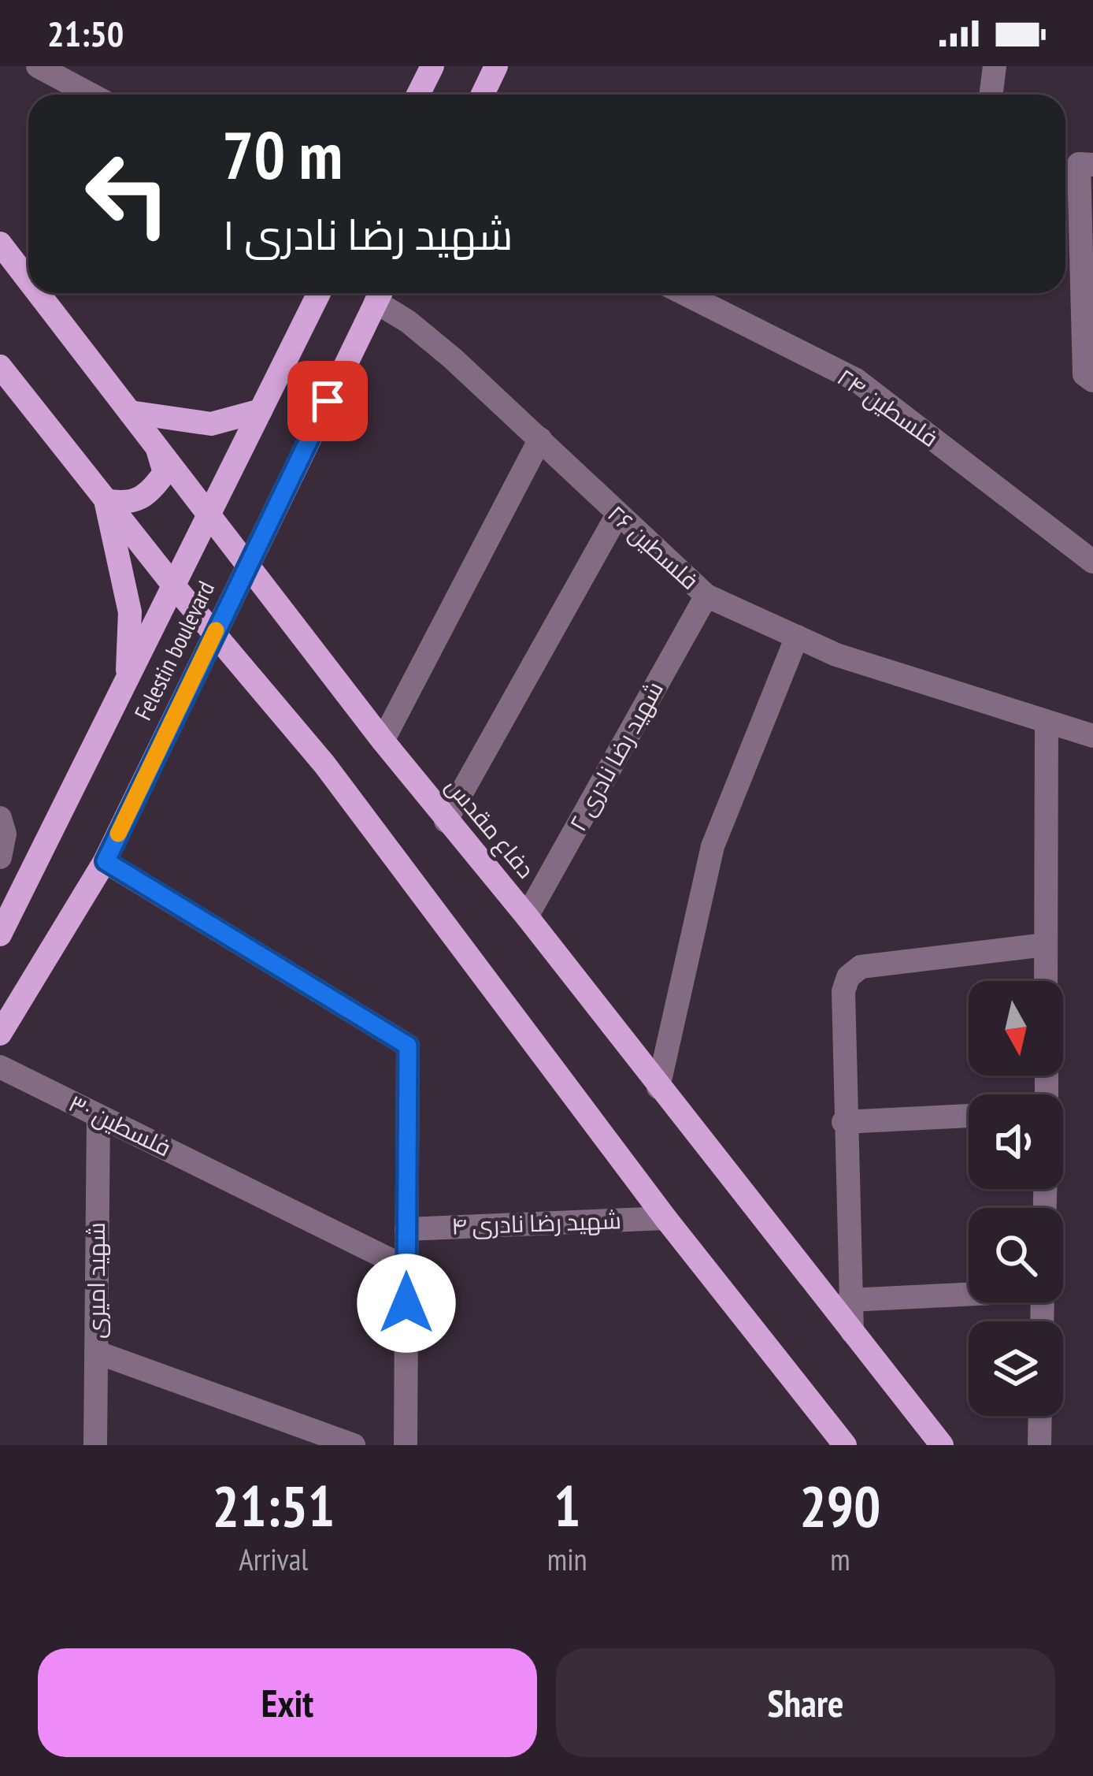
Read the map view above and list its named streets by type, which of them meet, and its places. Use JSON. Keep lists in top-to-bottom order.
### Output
{
  "streets": {
    "main road": ["Felestin boulevard", "دفاع مقدس"],
    "street": [
      "فلسطین ۲۴",
      "فلسطین ۲۶",
      "شهید رضا نادری ۲",
      "فلسطین ۳۰",
      "شهید رضا نادری ۴",
      "شهید امیری"
    ]
  },
  "crossings": [
    ["فلسطین ۲۶", "Felestin boulevard"],
    ["فلسطین ۲۶", "شهید رضا نادری ۲"],
    ["Felestin boulevard", "دفاع مقدس"],
    ["شهید رضا نادری ۲", "دفاع مقدس"],
    ["فلسطین ۳۰", "شهید امیری"]
  ],
  "north": "bottom",
  "page": {
    "status": "21:50",
    "turn": ["70 m", "شهید رضا نادری ۱"],
    "eta": [
      "21:51",
      "Arrival",
      "1",
      "min",
      "290",
      "m"
    ],
    "buttons": ["Exit", "Share"]
  }
}
